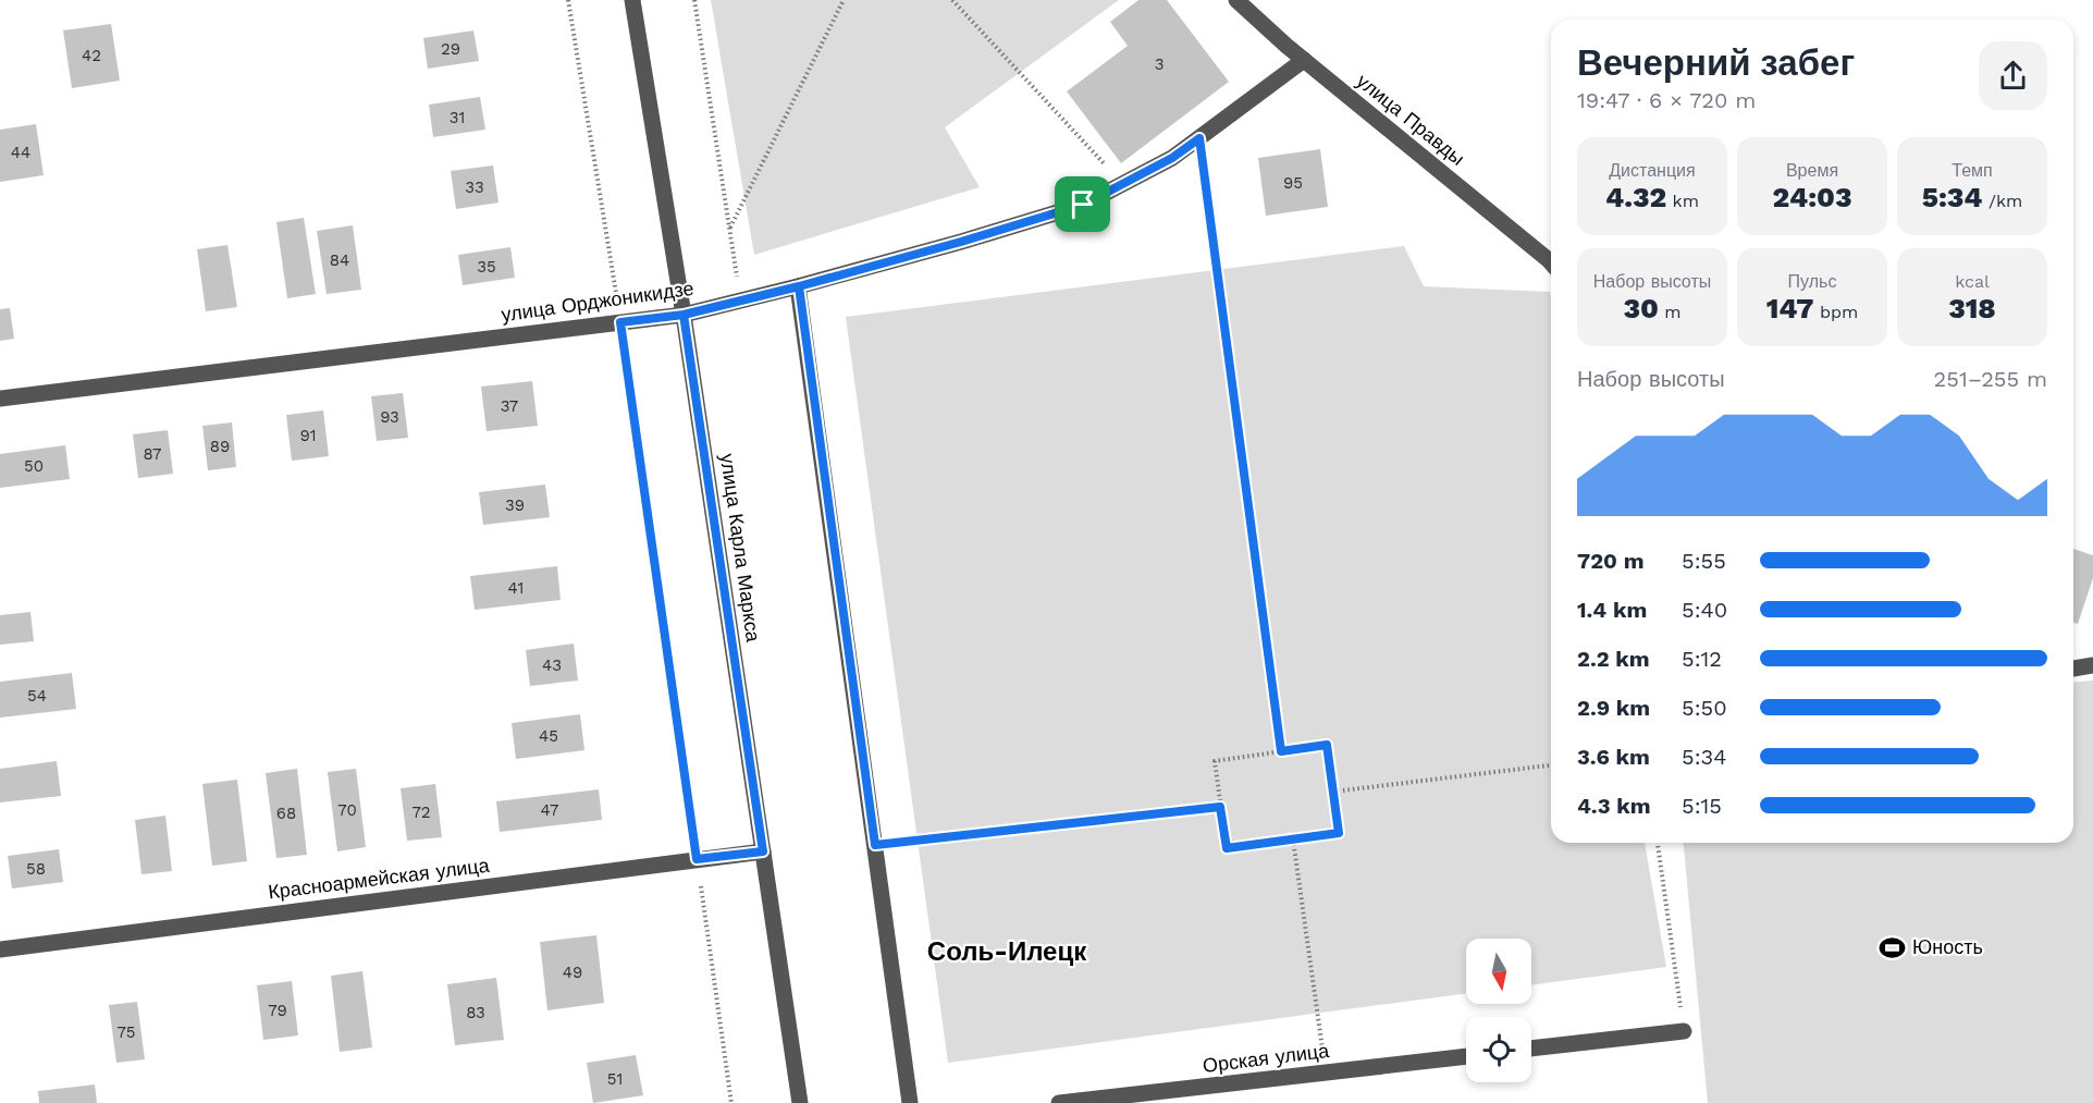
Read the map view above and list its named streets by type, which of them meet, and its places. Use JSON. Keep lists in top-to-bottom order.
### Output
{
  "streets": {
    "street": [
      "улица Правды",
      "улица Орджоникидзе",
      "улица Карла Маркса",
      "Красноармейская улица",
      "Орская улица"
    ]
  },
  "crossings": [
    ["улица Правды", "улица Орджоникидзе"],
    ["улица Орджоникидзе", "улица Карла Маркса"],
    ["улица Карла Маркса", "Красноармейская улица"]
  ],
  "districts": ["Соль-Илецк"],
  "places": {
    "sports": ["Юность"]
  },
  "house_numbers": [
    "29",
    "42",
    "3",
    "31",
    "44",
    "95",
    "33",
    "84",
    "35",
    "37",
    "93",
    "91",
    "89",
    "87",
    "50",
    "39",
    "41",
    "43",
    "54",
    "45",
    "70",
    "47",
    "72",
    "68",
    "58",
    "49",
    "79",
    "83",
    "75",
    "51"
  ],
  "north": "bottom",
  "page": {
    "heading": ["Вечерний забег", "19:47 · 6 × 720 m"],
    "stats": [
      ["Дистанция", "4.32 km"],
      ["Время", "24:03"],
      ["Темп", "5:34 /km"],
      ["Набор высоты", "30 m"],
      ["Пульс", "147 bpm"],
      ["kcal", "318"]
    ],
    "chart": ["Набор высоты", "251–255 m"],
    "list": [
      {
        "name": "720 m",
        "note": "5:55"
      },
      {
        "name": "1.4 km",
        "note": "5:40"
      },
      {
        "name": "2.2 km",
        "note": "5:12"
      },
      {
        "name": "2.9 km",
        "note": "5:50"
      },
      {
        "name": "3.6 km",
        "note": "5:34"
      },
      {
        "name": "4.3 km",
        "note": "5:15"
      }
    ]
  }
}
